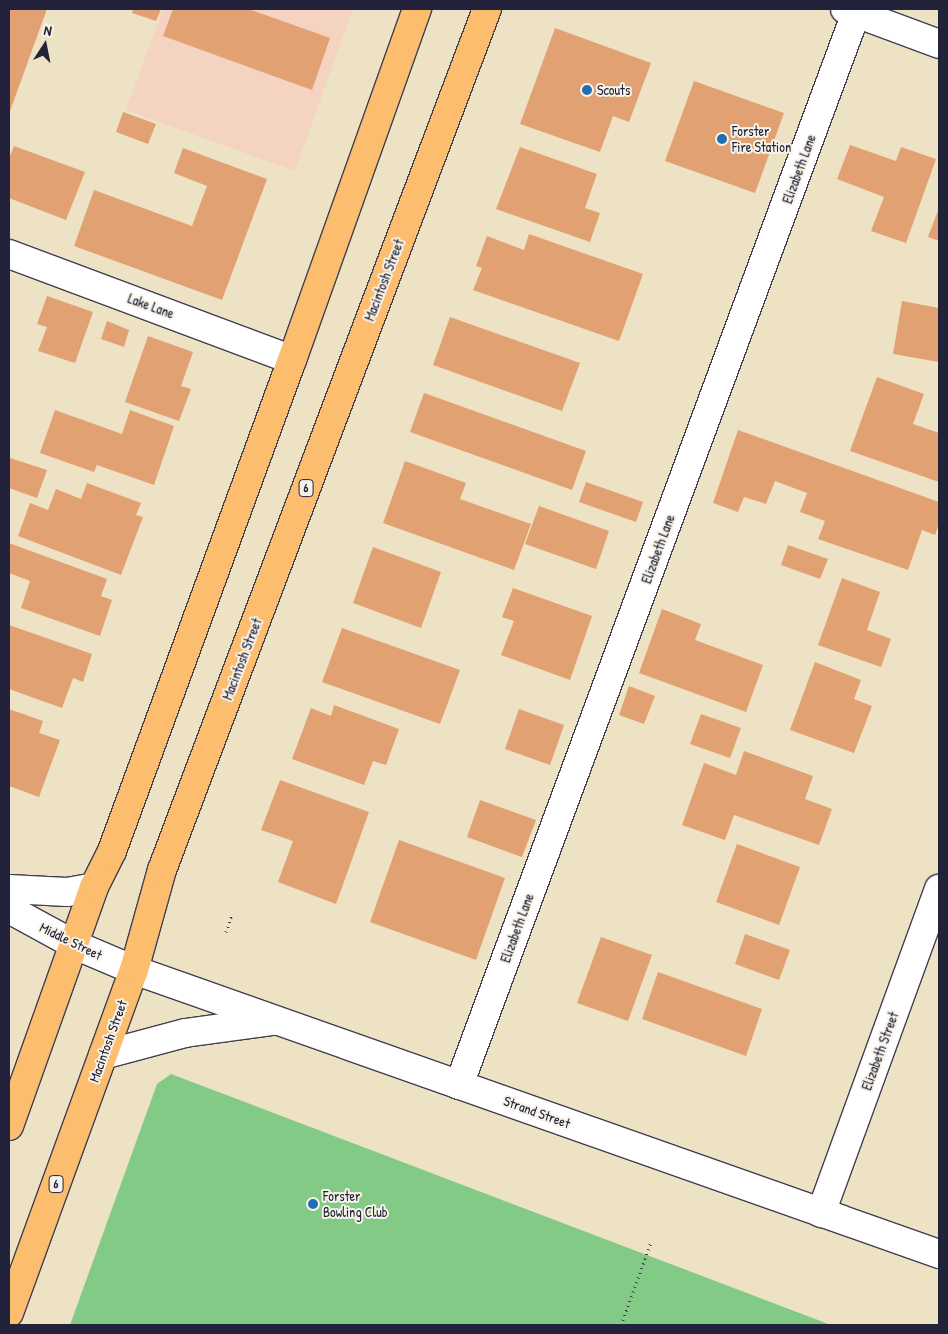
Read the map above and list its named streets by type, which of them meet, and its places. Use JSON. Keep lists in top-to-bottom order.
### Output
{
  "streets": {
    "main road": ["Macintosh Street", "6"],
    "street": [
      "Elizabeth Lane",
      "Lake Lane",
      "Middle Street",
      "Elizabeth Street",
      "Strand Street"
    ]
  },
  "crossings": [
    ["Elizabeth Lane", "Strand Street"],
    ["Macintosh Street", "Middle Street"],
    ["Macintosh Street", "Strand Street"],
    ["Middle Street", "Strand Street"],
    ["Elizabeth Street", "Strand Street"]
  ],
  "places": ["Scouts", "Forster Fire Station", "Forster Bowling Club"],
  "north": "top"
}
